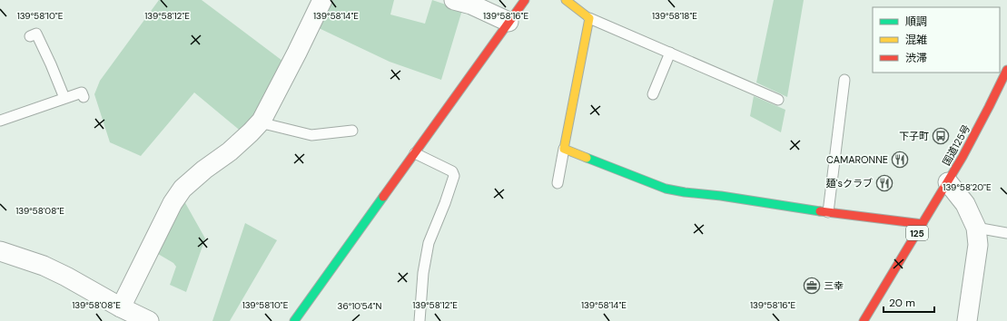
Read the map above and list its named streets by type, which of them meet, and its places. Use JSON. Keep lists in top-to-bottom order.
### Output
{
  "streets": {
    "main road": ["国道125号", "125"]
  },
  "places": {
    "bus stop": ["下子町"],
    "restaurant": ["CAMARONNE", "麺'sクラブ"],
    "office": ["三幸"]
  },
  "legend": ["順調", "混雑", "渋滞"],
  "scale_bar": "20 m",
  "coordinates": [
    "139°58'12\"E",
    "139°58'14\"E",
    "139°58'16\"E",
    "139°58'18\"E",
    "139°58'10\"E",
    "139°58'20\"E",
    "139°58'08\"E",
    "36°10'54\"N"
  ]
}
